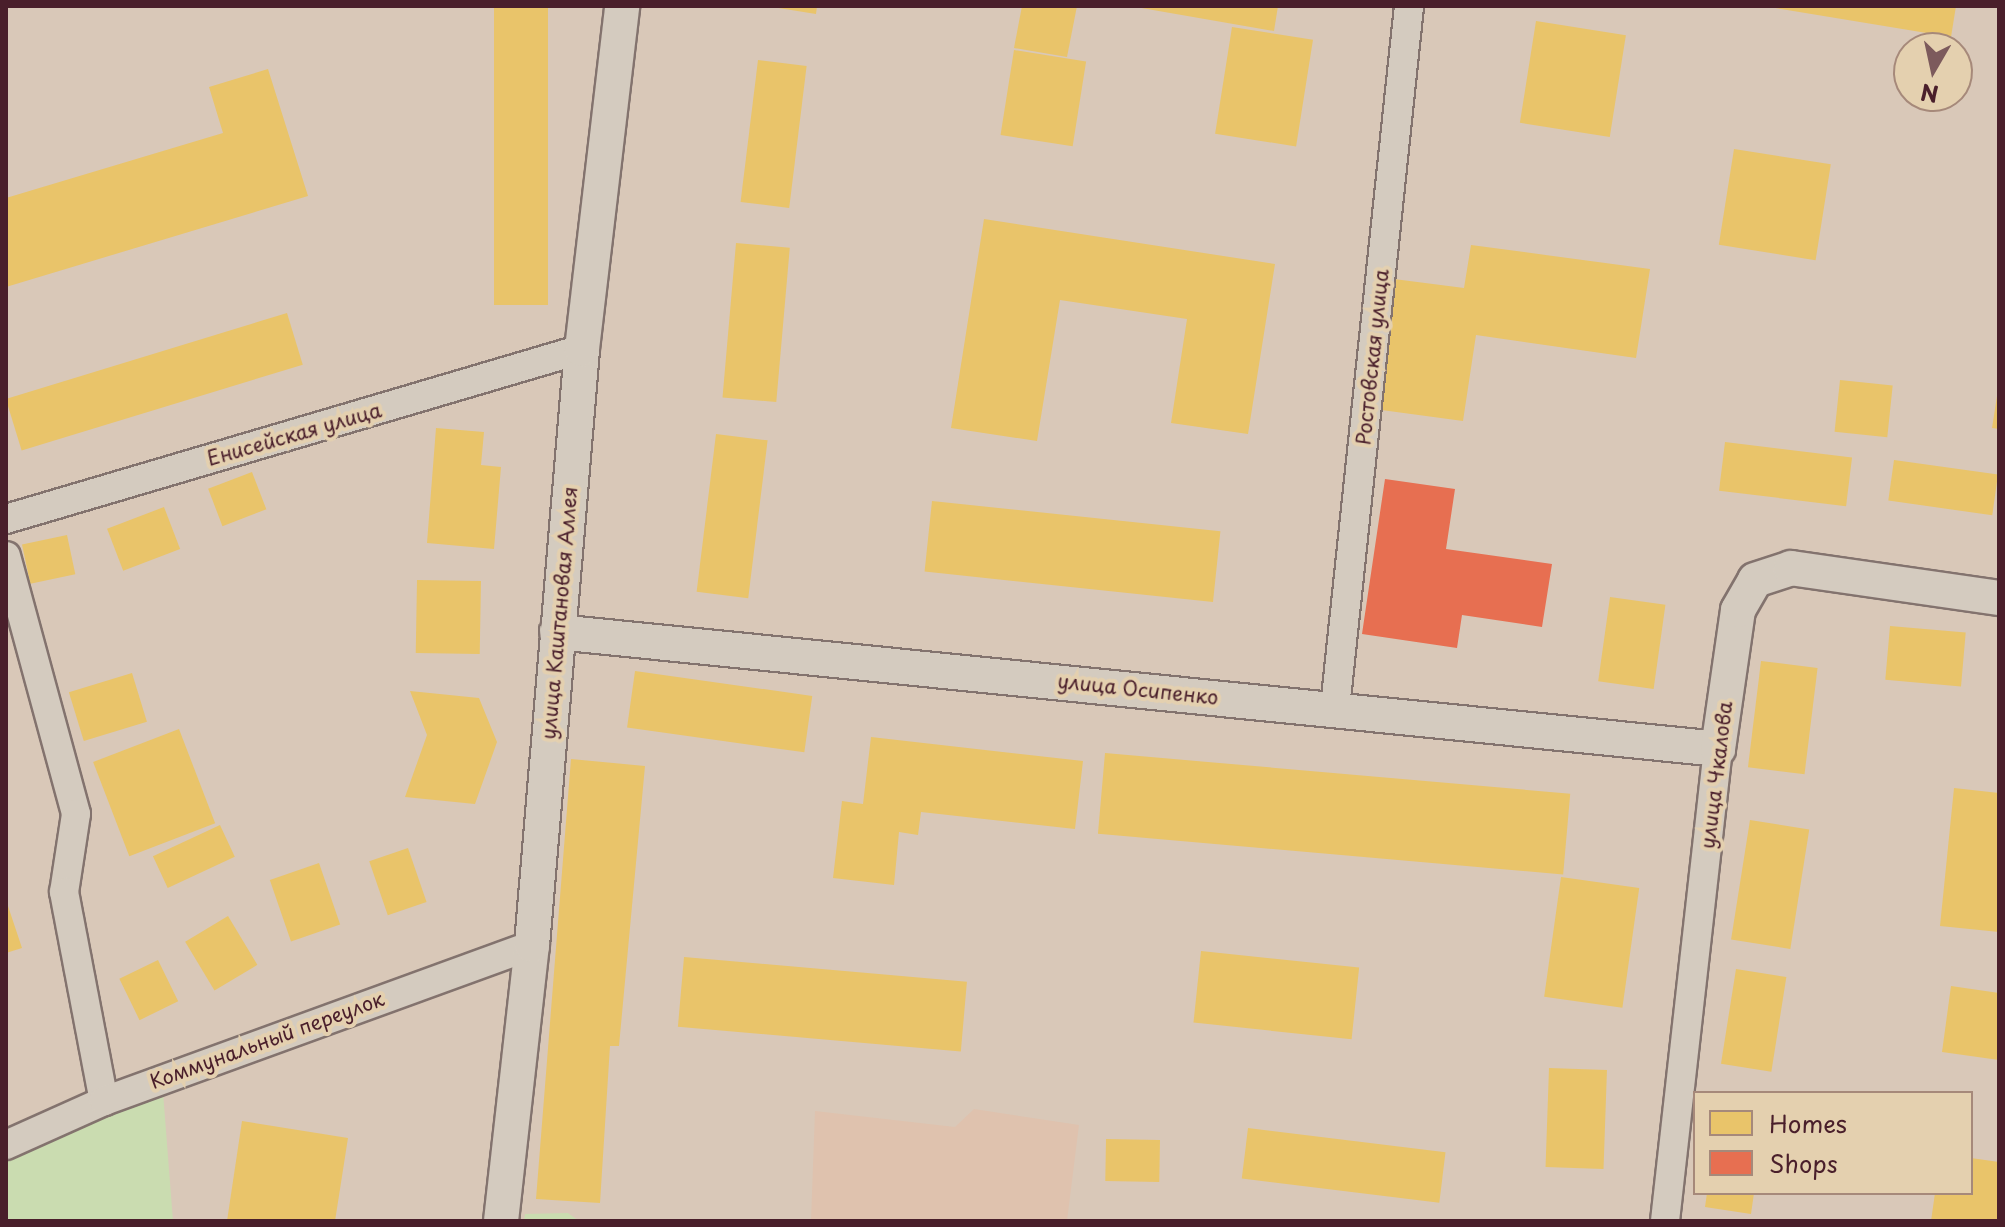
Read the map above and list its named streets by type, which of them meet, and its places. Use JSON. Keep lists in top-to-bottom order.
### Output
{
  "streets": {
    "street": [
      "Ростовская улица",
      "Енисейская улица",
      "улица Каштановая Аллея",
      "улица Осипенко",
      "улица Чкалова",
      "Коммунальный переулок"
    ]
  },
  "crossings": [
    ["Ростовская улица", "улица Осипенко"],
    ["Енисейская улица", "улица Каштановая Аллея"],
    ["улица Каштановая Аллея", "улица Осипенко"],
    ["улица Каштановая Аллея", "Коммунальный переулок"],
    ["улица Осипенко", "улица Чкалова"]
  ],
  "legend": ["Homes", "Shops"],
  "north": "bottom"
}
